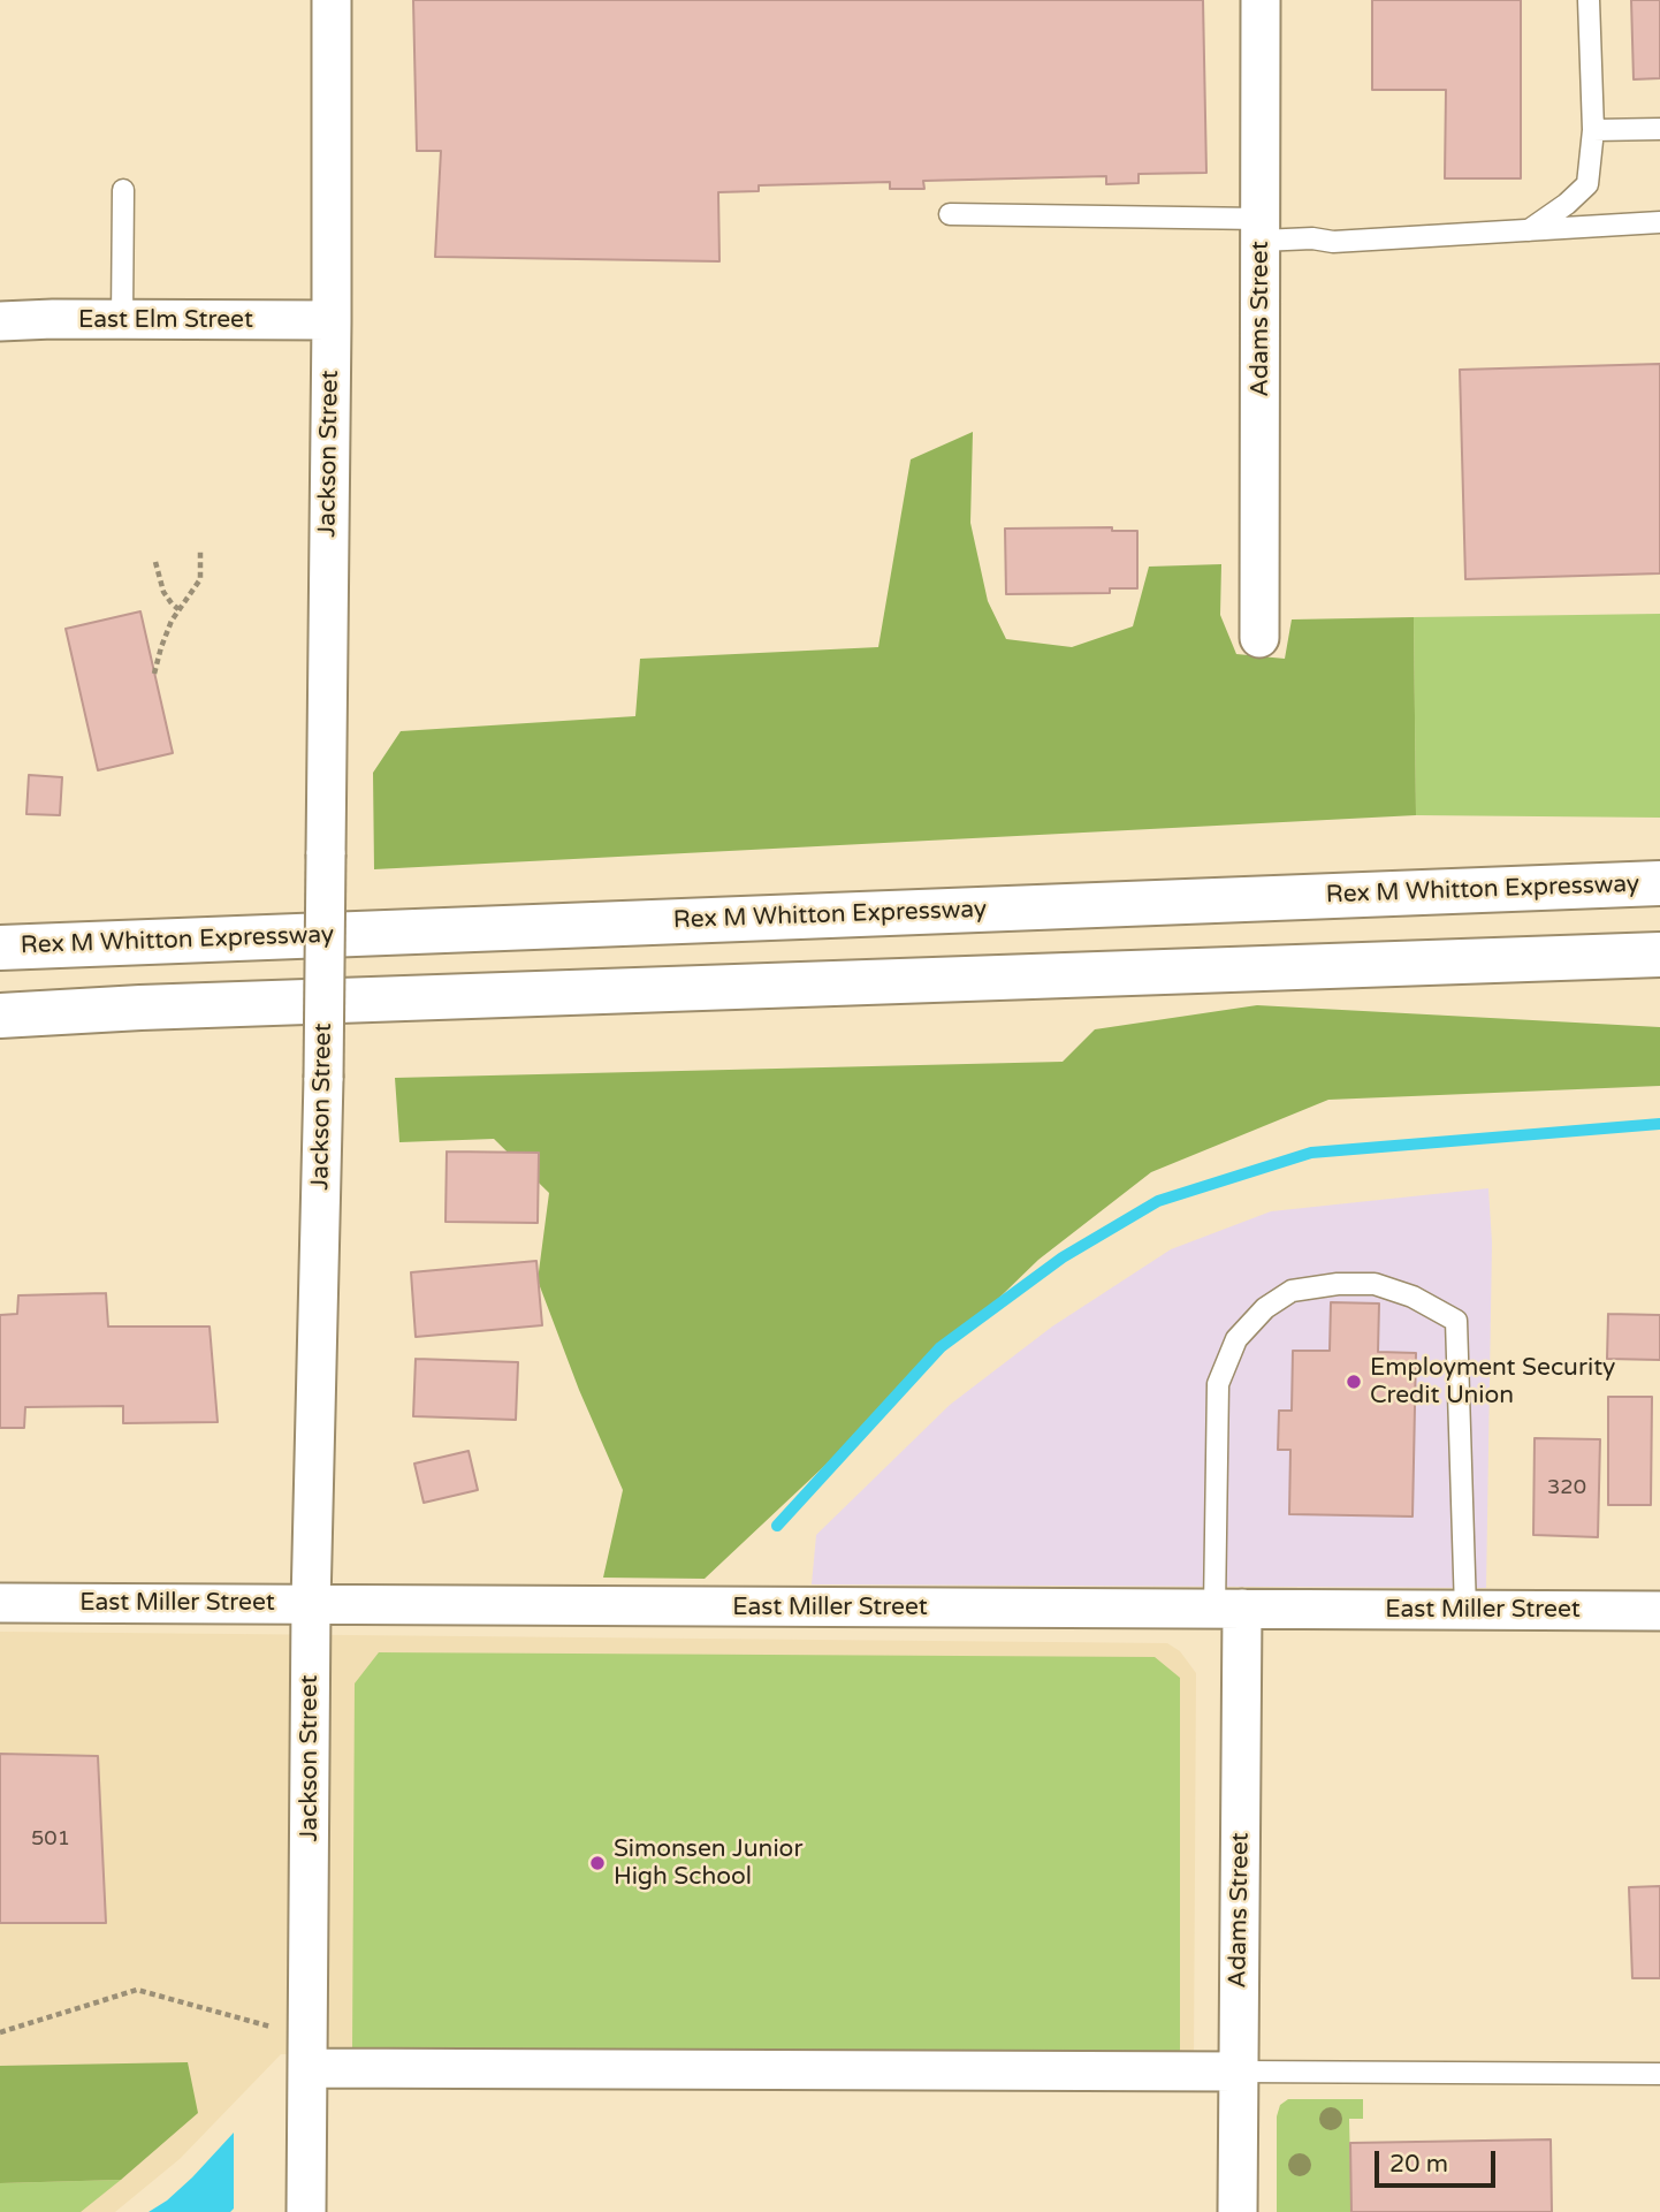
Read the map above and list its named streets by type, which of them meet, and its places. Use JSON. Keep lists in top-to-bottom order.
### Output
{
  "streets": {
    "highway": ["Rex M Whitton Expressway"],
    "street": [
      "Adams Street",
      "East Elm Street",
      "Jackson Street",
      "East Miller Street"
    ]
  },
  "crossings": [
    ["Adams Street", "East Miller Street"],
    ["East Elm Street", "Jackson Street"],
    ["Jackson Street", "East Miller Street"]
  ],
  "places": ["Employment Security Credit Union", "Simonsen Junior High School"],
  "house_numbers": ["320", "501"],
  "scale_bar": "20 m"
}
